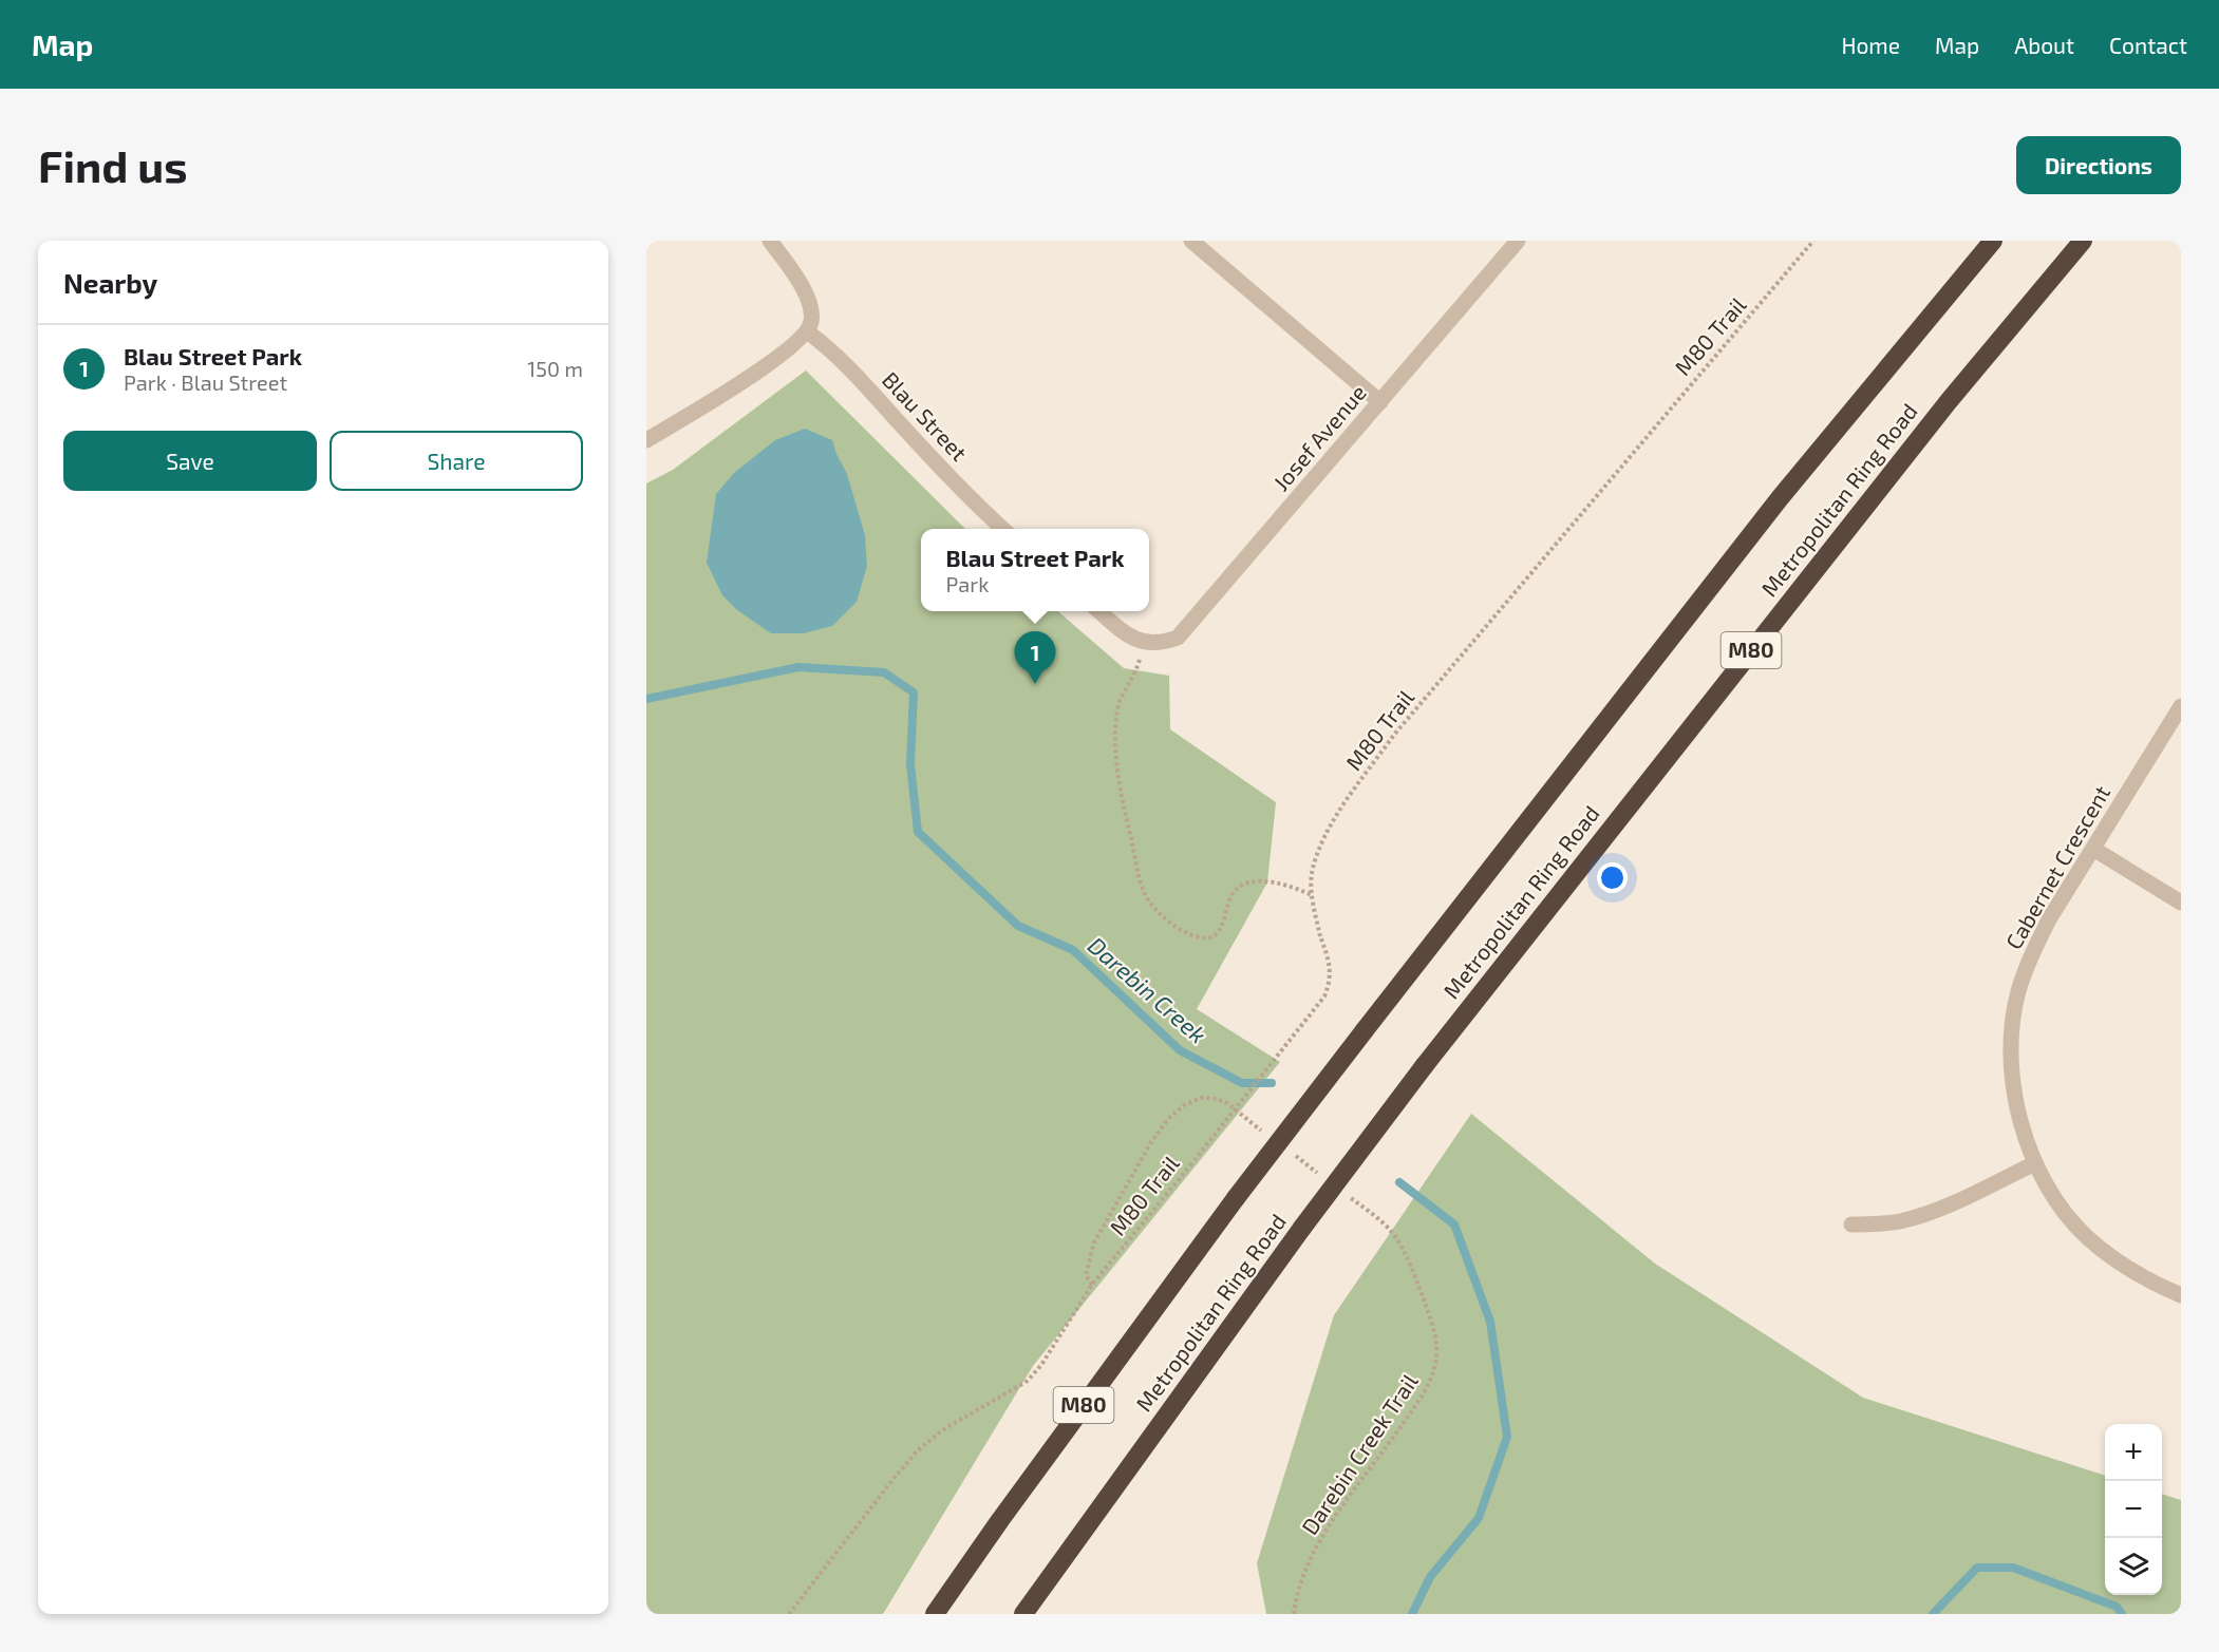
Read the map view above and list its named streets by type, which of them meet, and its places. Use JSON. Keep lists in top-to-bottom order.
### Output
{
  "streets": {
    "highway": ["Metropolitan Ring Road", "M80"],
    "street": ["Blau Street", "Josef Avenue", "Cabernet Crescent"],
    "path": ["M80 Trail", "Darebin Creek Trail"]
  },
  "water": ["Darebin Creek"],
  "page": {
    "header": "Map",
    "nav": [
      "Home",
      "Map",
      "About",
      "Contact"
    ],
    "buttons": [
      "Directions",
      ["Save", "Share"]
    ],
    "title": "Find us",
    "heading": "Nearby",
    "list": [
      {
        "mark": "1",
        "name": "Blau Street Park",
        "note": "Park · Blau Street",
        "value": "150 m"
      }
    ],
    "popup": ["Blau Street Park", "Park"],
    "pins": "1",
    "map_buttons": ["+", "−"]
  }
}
